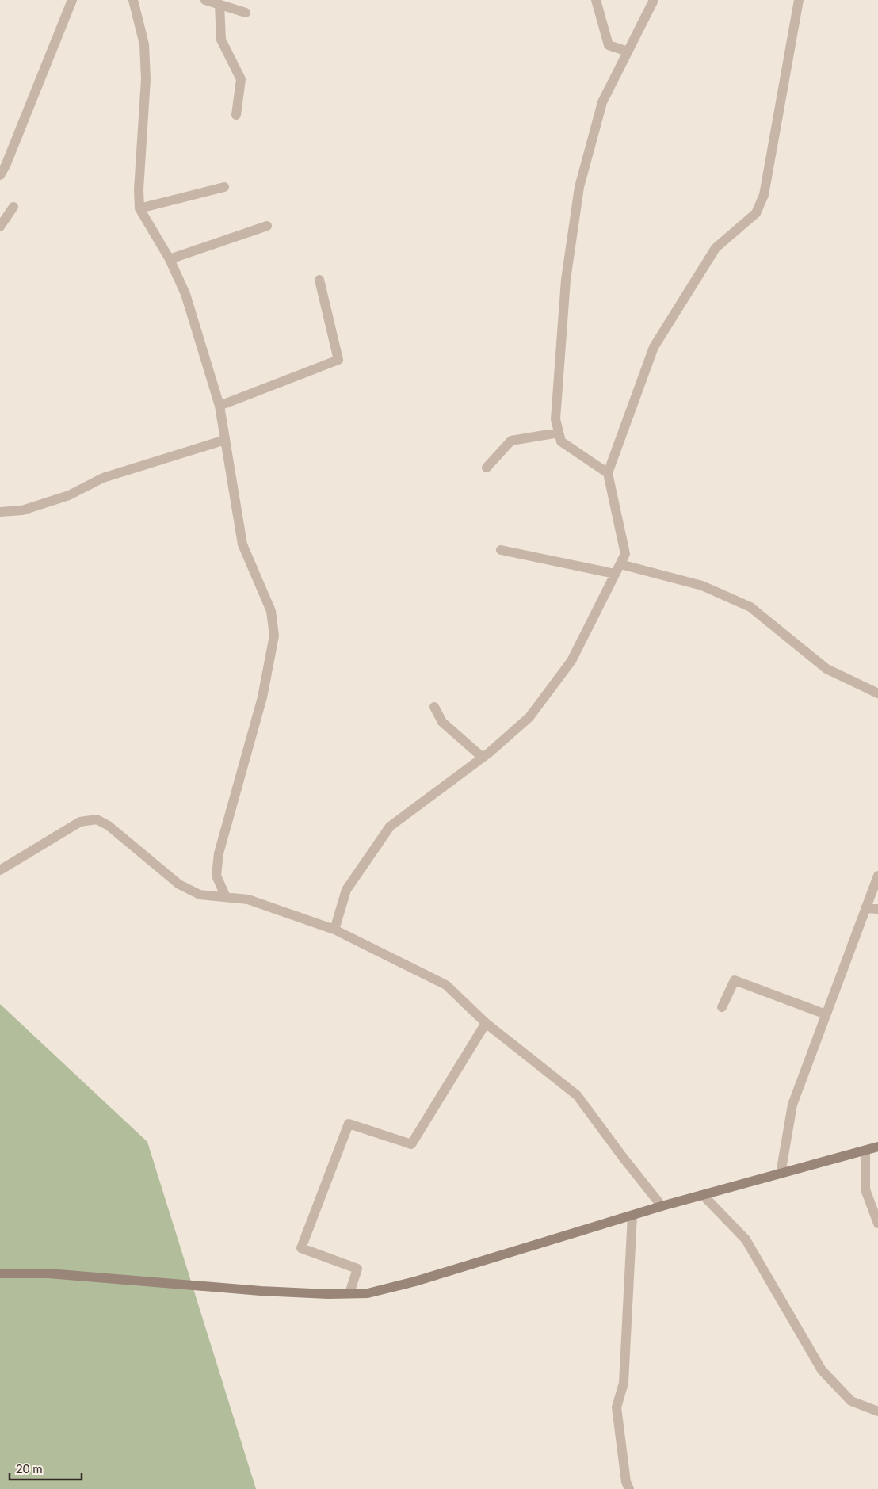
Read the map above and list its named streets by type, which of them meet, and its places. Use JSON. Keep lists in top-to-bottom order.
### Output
{
  "scale_bar": "20 m"
}
